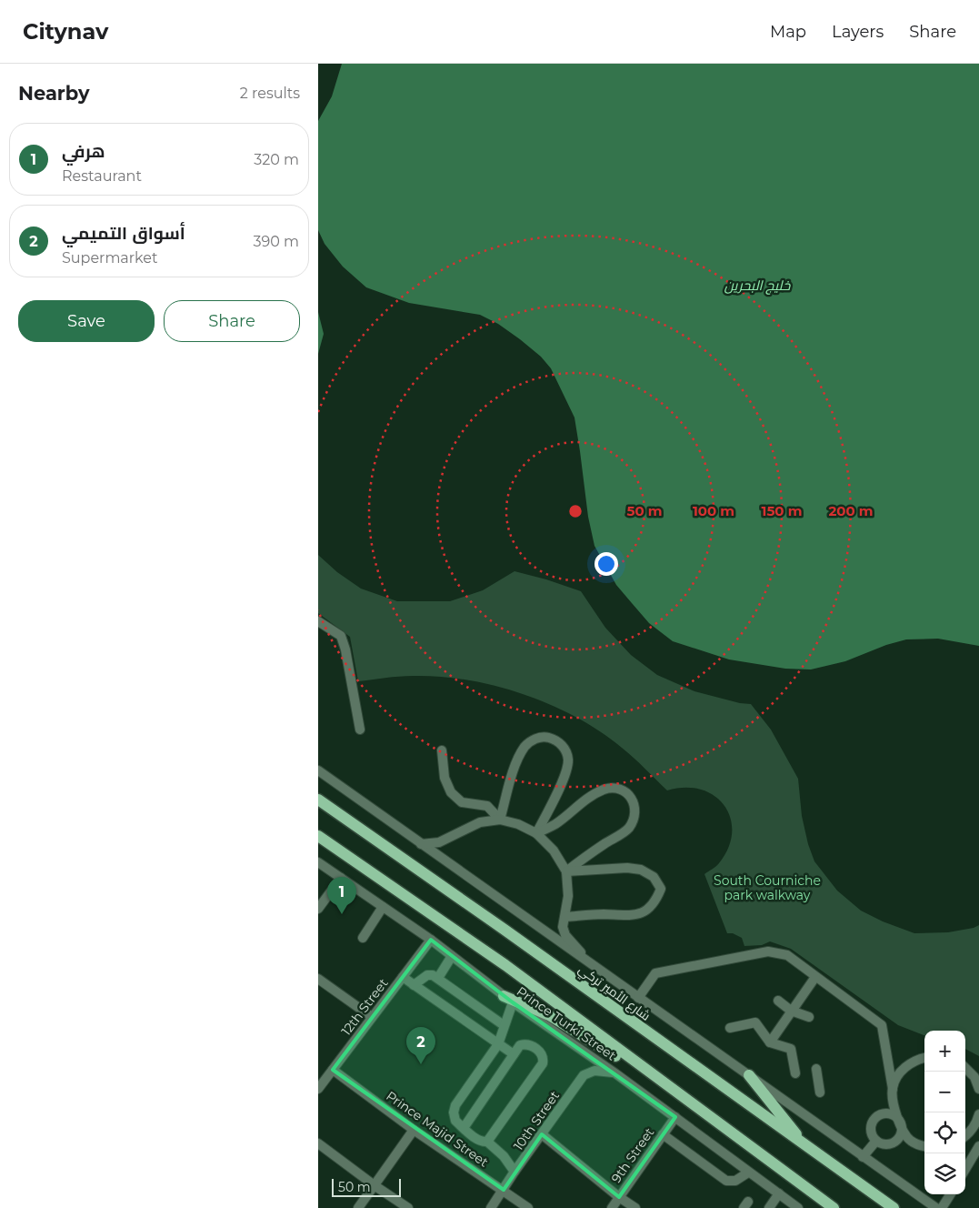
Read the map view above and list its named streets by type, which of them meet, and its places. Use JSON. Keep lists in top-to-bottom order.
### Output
{
  "streets": {
    "main road": ["شارع الأمير تركي"],
    "street": [
      "12th Street",
      "Prince Turki Street",
      "10th Street",
      "Prince Majid Street",
      "9th Street"
    ]
  },
  "crossings": [
    ["12th Street", "Prince Turki Street"],
    ["12th Street", "Prince Majid Street"],
    ["Prince Turki Street", "10th Street"],
    ["Prince Turki Street", "9th Street"],
    ["10th Street", "Prince Majid Street"]
  ],
  "water": ["خليج البحرين"],
  "parks": ["South Courniche park walkway"],
  "scale_bar": "50 m",
  "page": {
    "header": "Citynav",
    "nav": ["Map", "Layers", "Share"],
    "heading": ["Nearby", "2 results"],
    "list": [
      {
        "mark": "1",
        "name": "هرفي",
        "note": "Restaurant",
        "value": "320 m"
      },
      {
        "mark": "2",
        "name": "أسواق التميمي",
        "note": "Supermarket",
        "value": "390 m"
      }
    ],
    "buttons": ["Save", "Share"],
    "pins": ["1", "2"],
    "map_buttons": ["+", "−"],
    "scale": "50 m"
  },
  "rings": [
    "50 m",
    "100 m",
    "150 m",
    "200 m"
  ]
}
